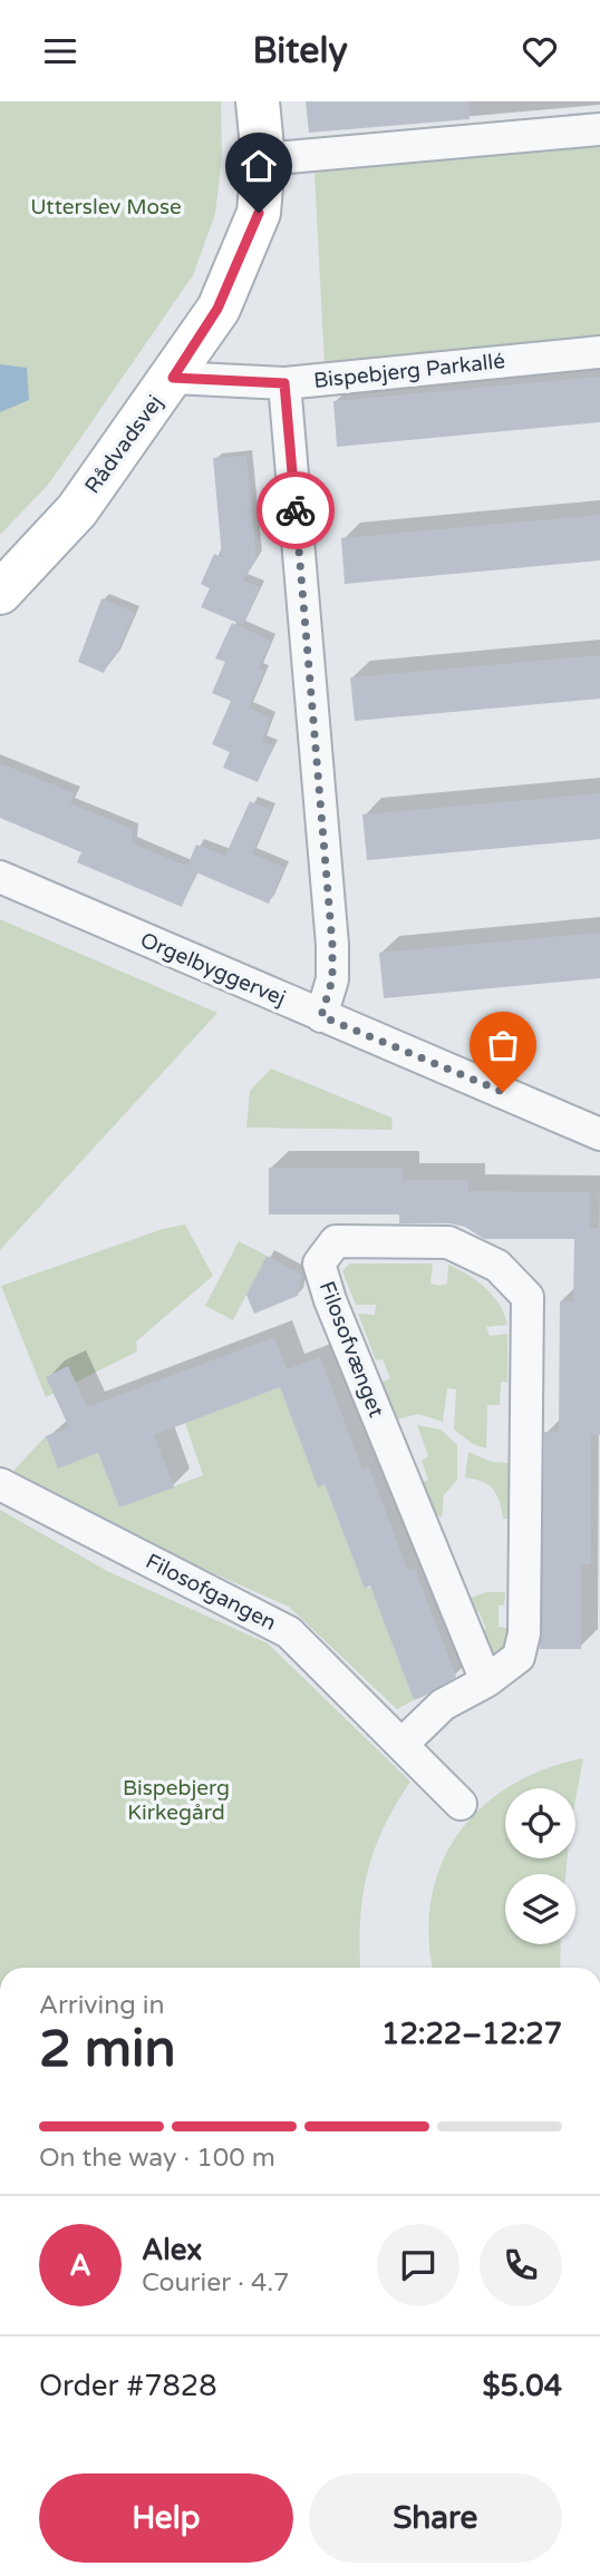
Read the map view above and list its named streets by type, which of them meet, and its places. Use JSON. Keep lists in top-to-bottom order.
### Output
{
  "streets": {
    "street": [
      "Bispebjerg Parkallé",
      "Rådvadsvej",
      "Orgelbyggervej",
      "Filosofvænget",
      "Filosofgangen"
    ]
  },
  "crossings": [
    ["Bispebjerg Parkallé", "Rådvadsvej"],
    ["Filosofvænget", "Filosofgangen"]
  ],
  "parks": ["Utterslev Mose", "Bispebjerg Kirkegård"],
  "page": {
    "header": "Bitely",
    "heading": ["2 min", "Arriving in", "12:22–12:27"],
    "panel": [
      "Alex",
      "Courier · 4.7",
      "Order #7828",
      "$5.04"
    ],
    "bar": "On the way · 100 m",
    "round": "A",
    "buttons": ["Help", "Share"]
  }
}
